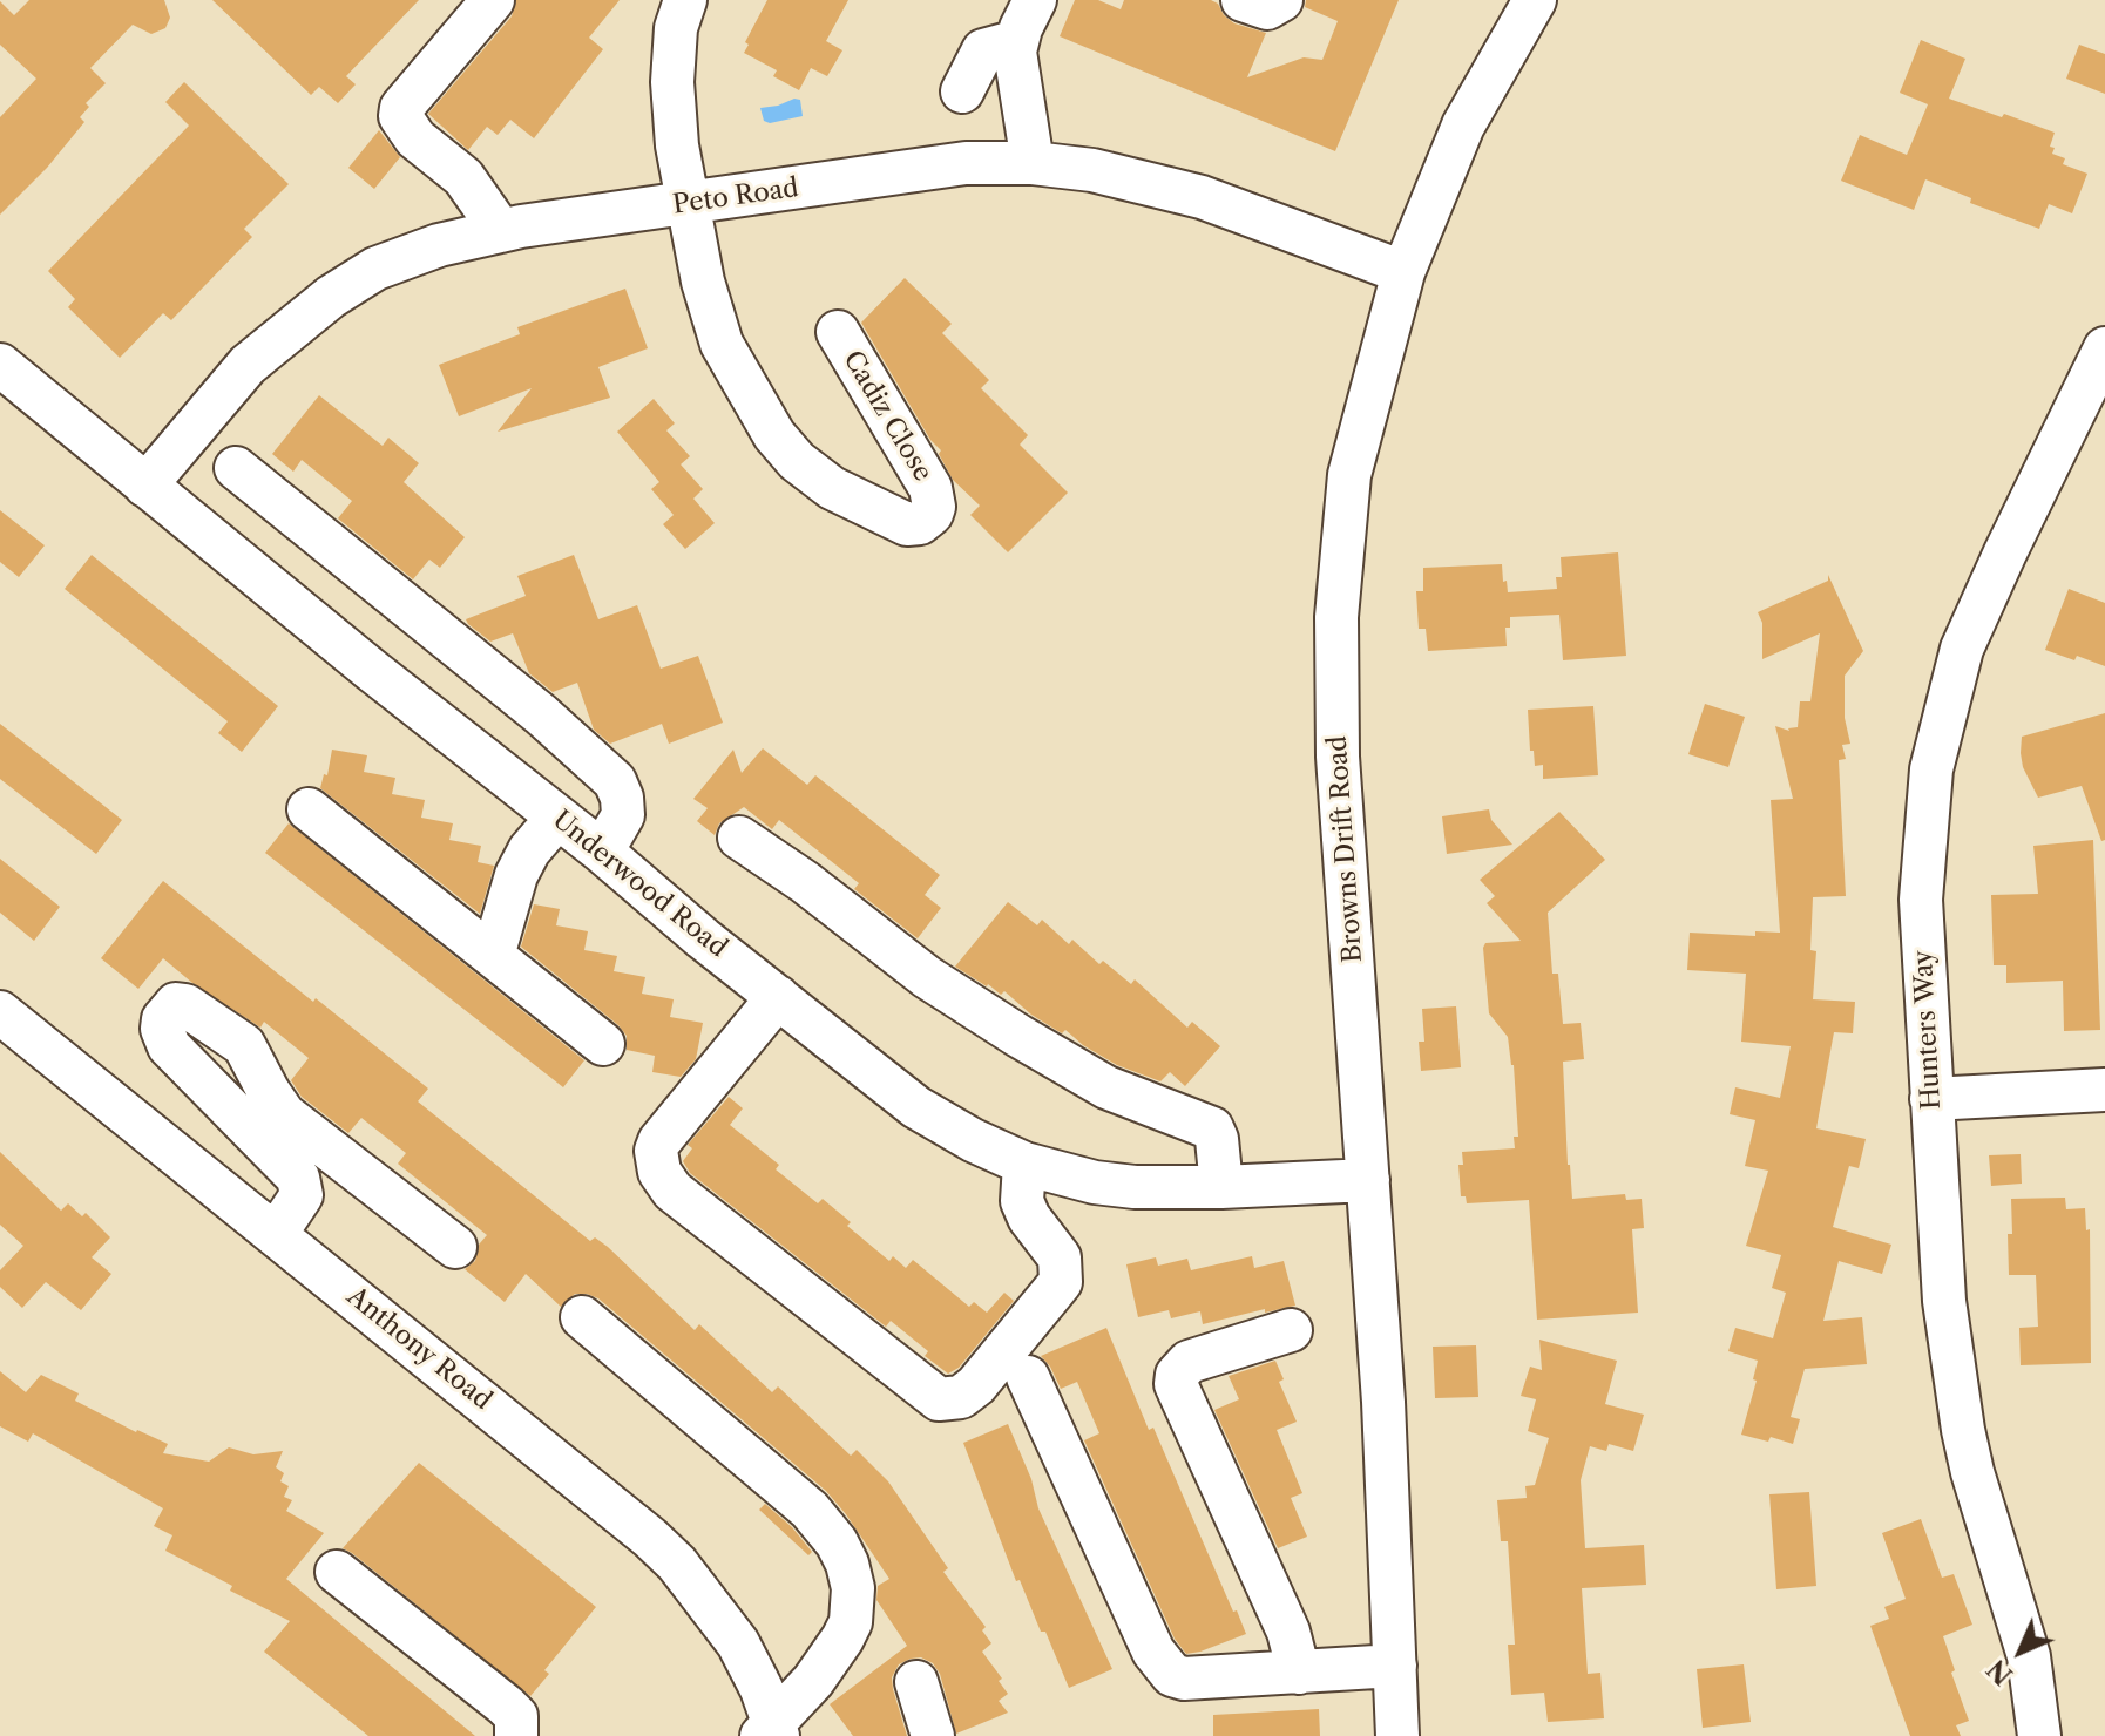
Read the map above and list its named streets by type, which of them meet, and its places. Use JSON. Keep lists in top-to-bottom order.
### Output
{
  "streets": {
    "street": [
      "Peto Road",
      "Cadiz Close",
      "Browns Drift Road",
      "Underwood Road",
      "Hunters Way",
      "Anthony Road"
    ]
  },
  "crossings": [
    ["Peto Road", "Cadiz Close"],
    ["Peto Road", "Browns Drift Road"],
    ["Peto Road", "Underwood Road"],
    ["Browns Drift Road", "Underwood Road"]
  ],
  "north": "bottom left"
}
